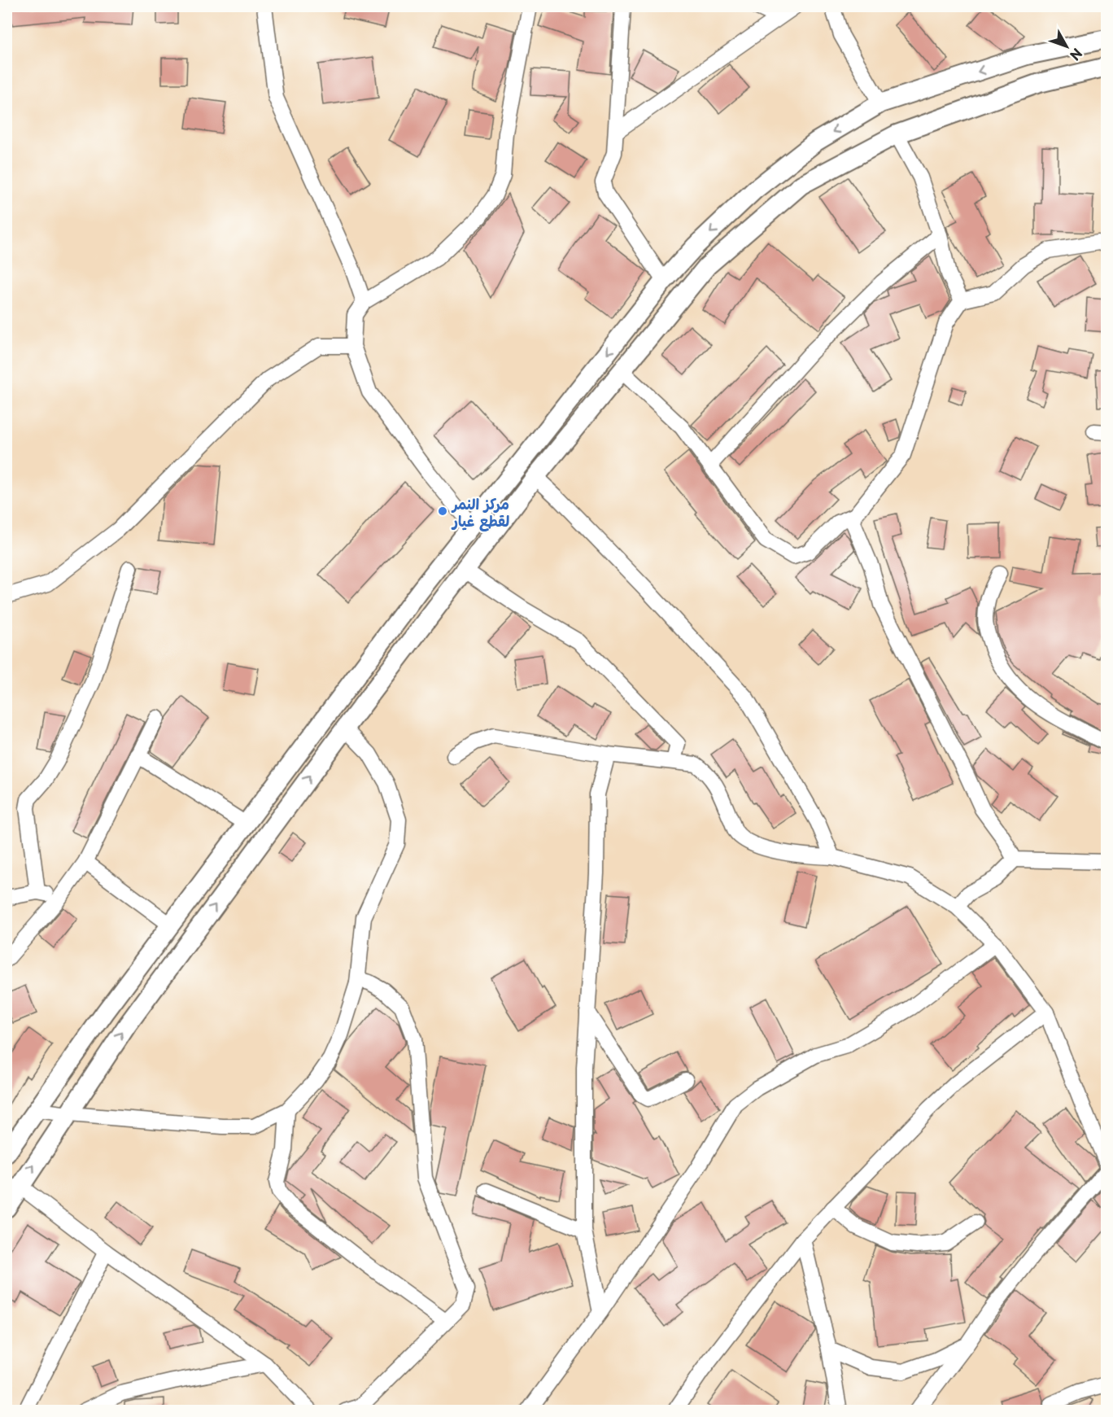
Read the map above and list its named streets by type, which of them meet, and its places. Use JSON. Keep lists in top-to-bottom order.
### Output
{
  "places": ["مركز النمر لقطع غيار"],
  "north": "bottom right"
}
